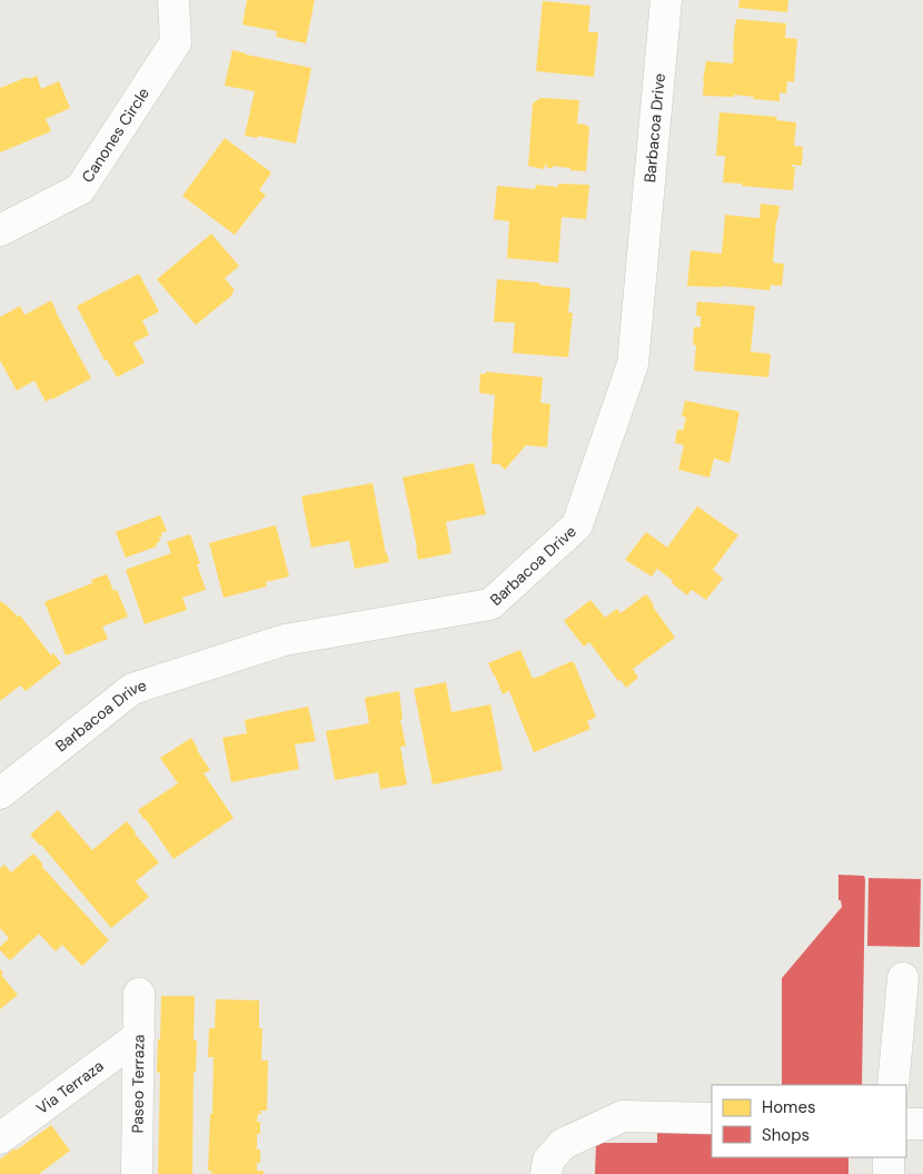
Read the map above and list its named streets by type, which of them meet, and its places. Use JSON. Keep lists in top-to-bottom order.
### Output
{
  "streets": {
    "street": [
      "Barbacoa Drive",
      "Canones Circle",
      "Paseo Terraza",
      "Via Terraza"
    ]
  },
  "crossings": [
    ["Paseo Terraza", "Via Terraza"]
  ],
  "legend": ["Homes", "Shops"]
}
